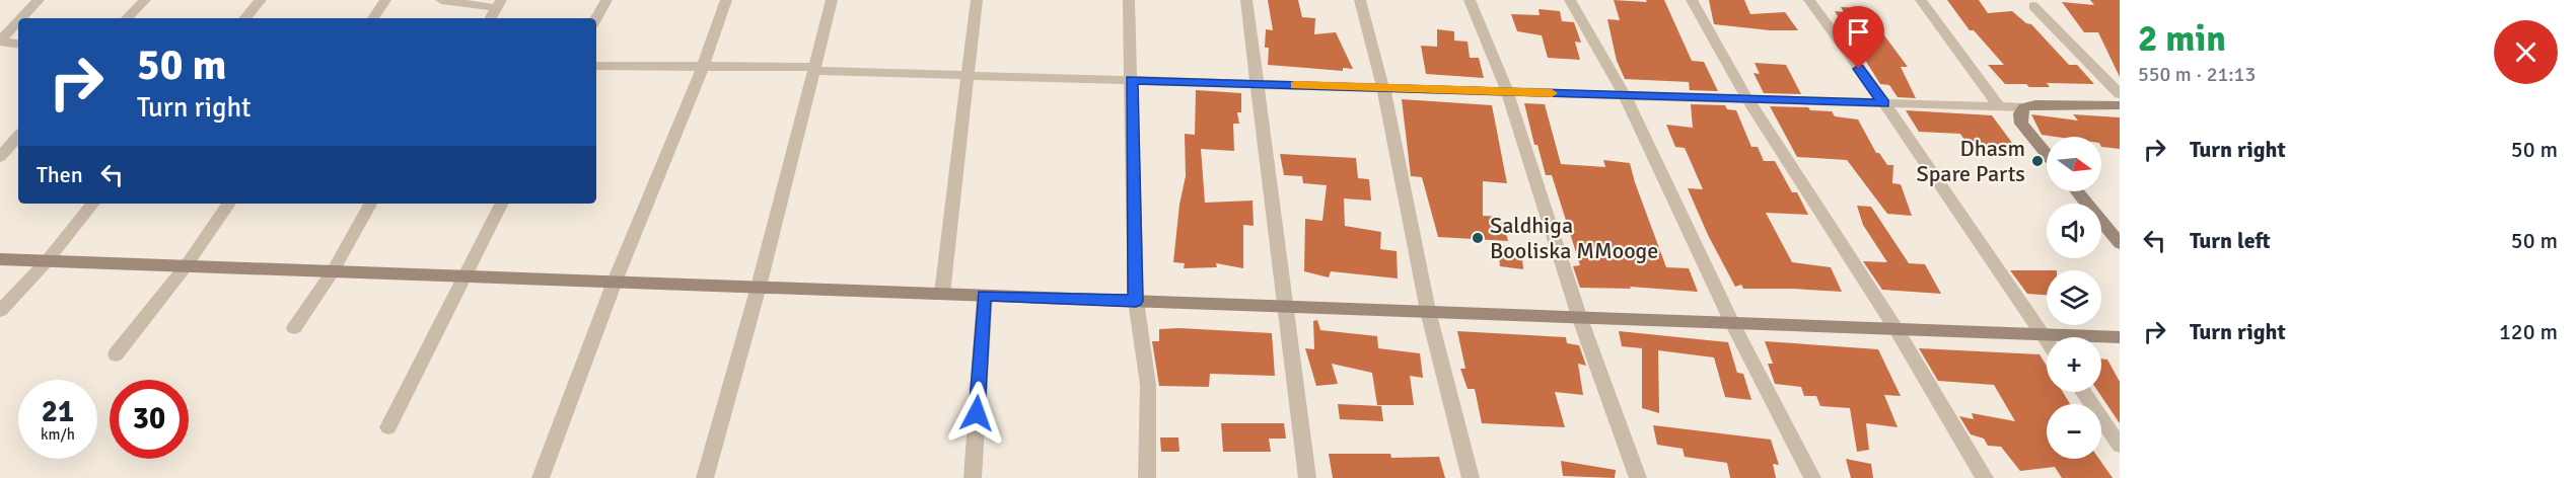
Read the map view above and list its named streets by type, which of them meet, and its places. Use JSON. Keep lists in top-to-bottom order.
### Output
{
  "places": ["Dhasm Spare Parts", "Saldhiga Booliska MMooge"],
  "north": "right",
  "page": {
    "heading": ["2 min", "550 m · 21:13"],
    "turn": ["50 m", "Turn right"],
    "list": [
      {
        "name": "Turn right",
        "value": "50 m"
      },
      {
        "name": "Turn left",
        "value": "50 m"
      },
      {
        "name": "Turn right",
        "value": "120 m"
      }
    ],
    "map_buttons": ["+", "−"],
    "then": "Then",
    "speed": "21 km/h",
    "limit": "30"
  }
}
